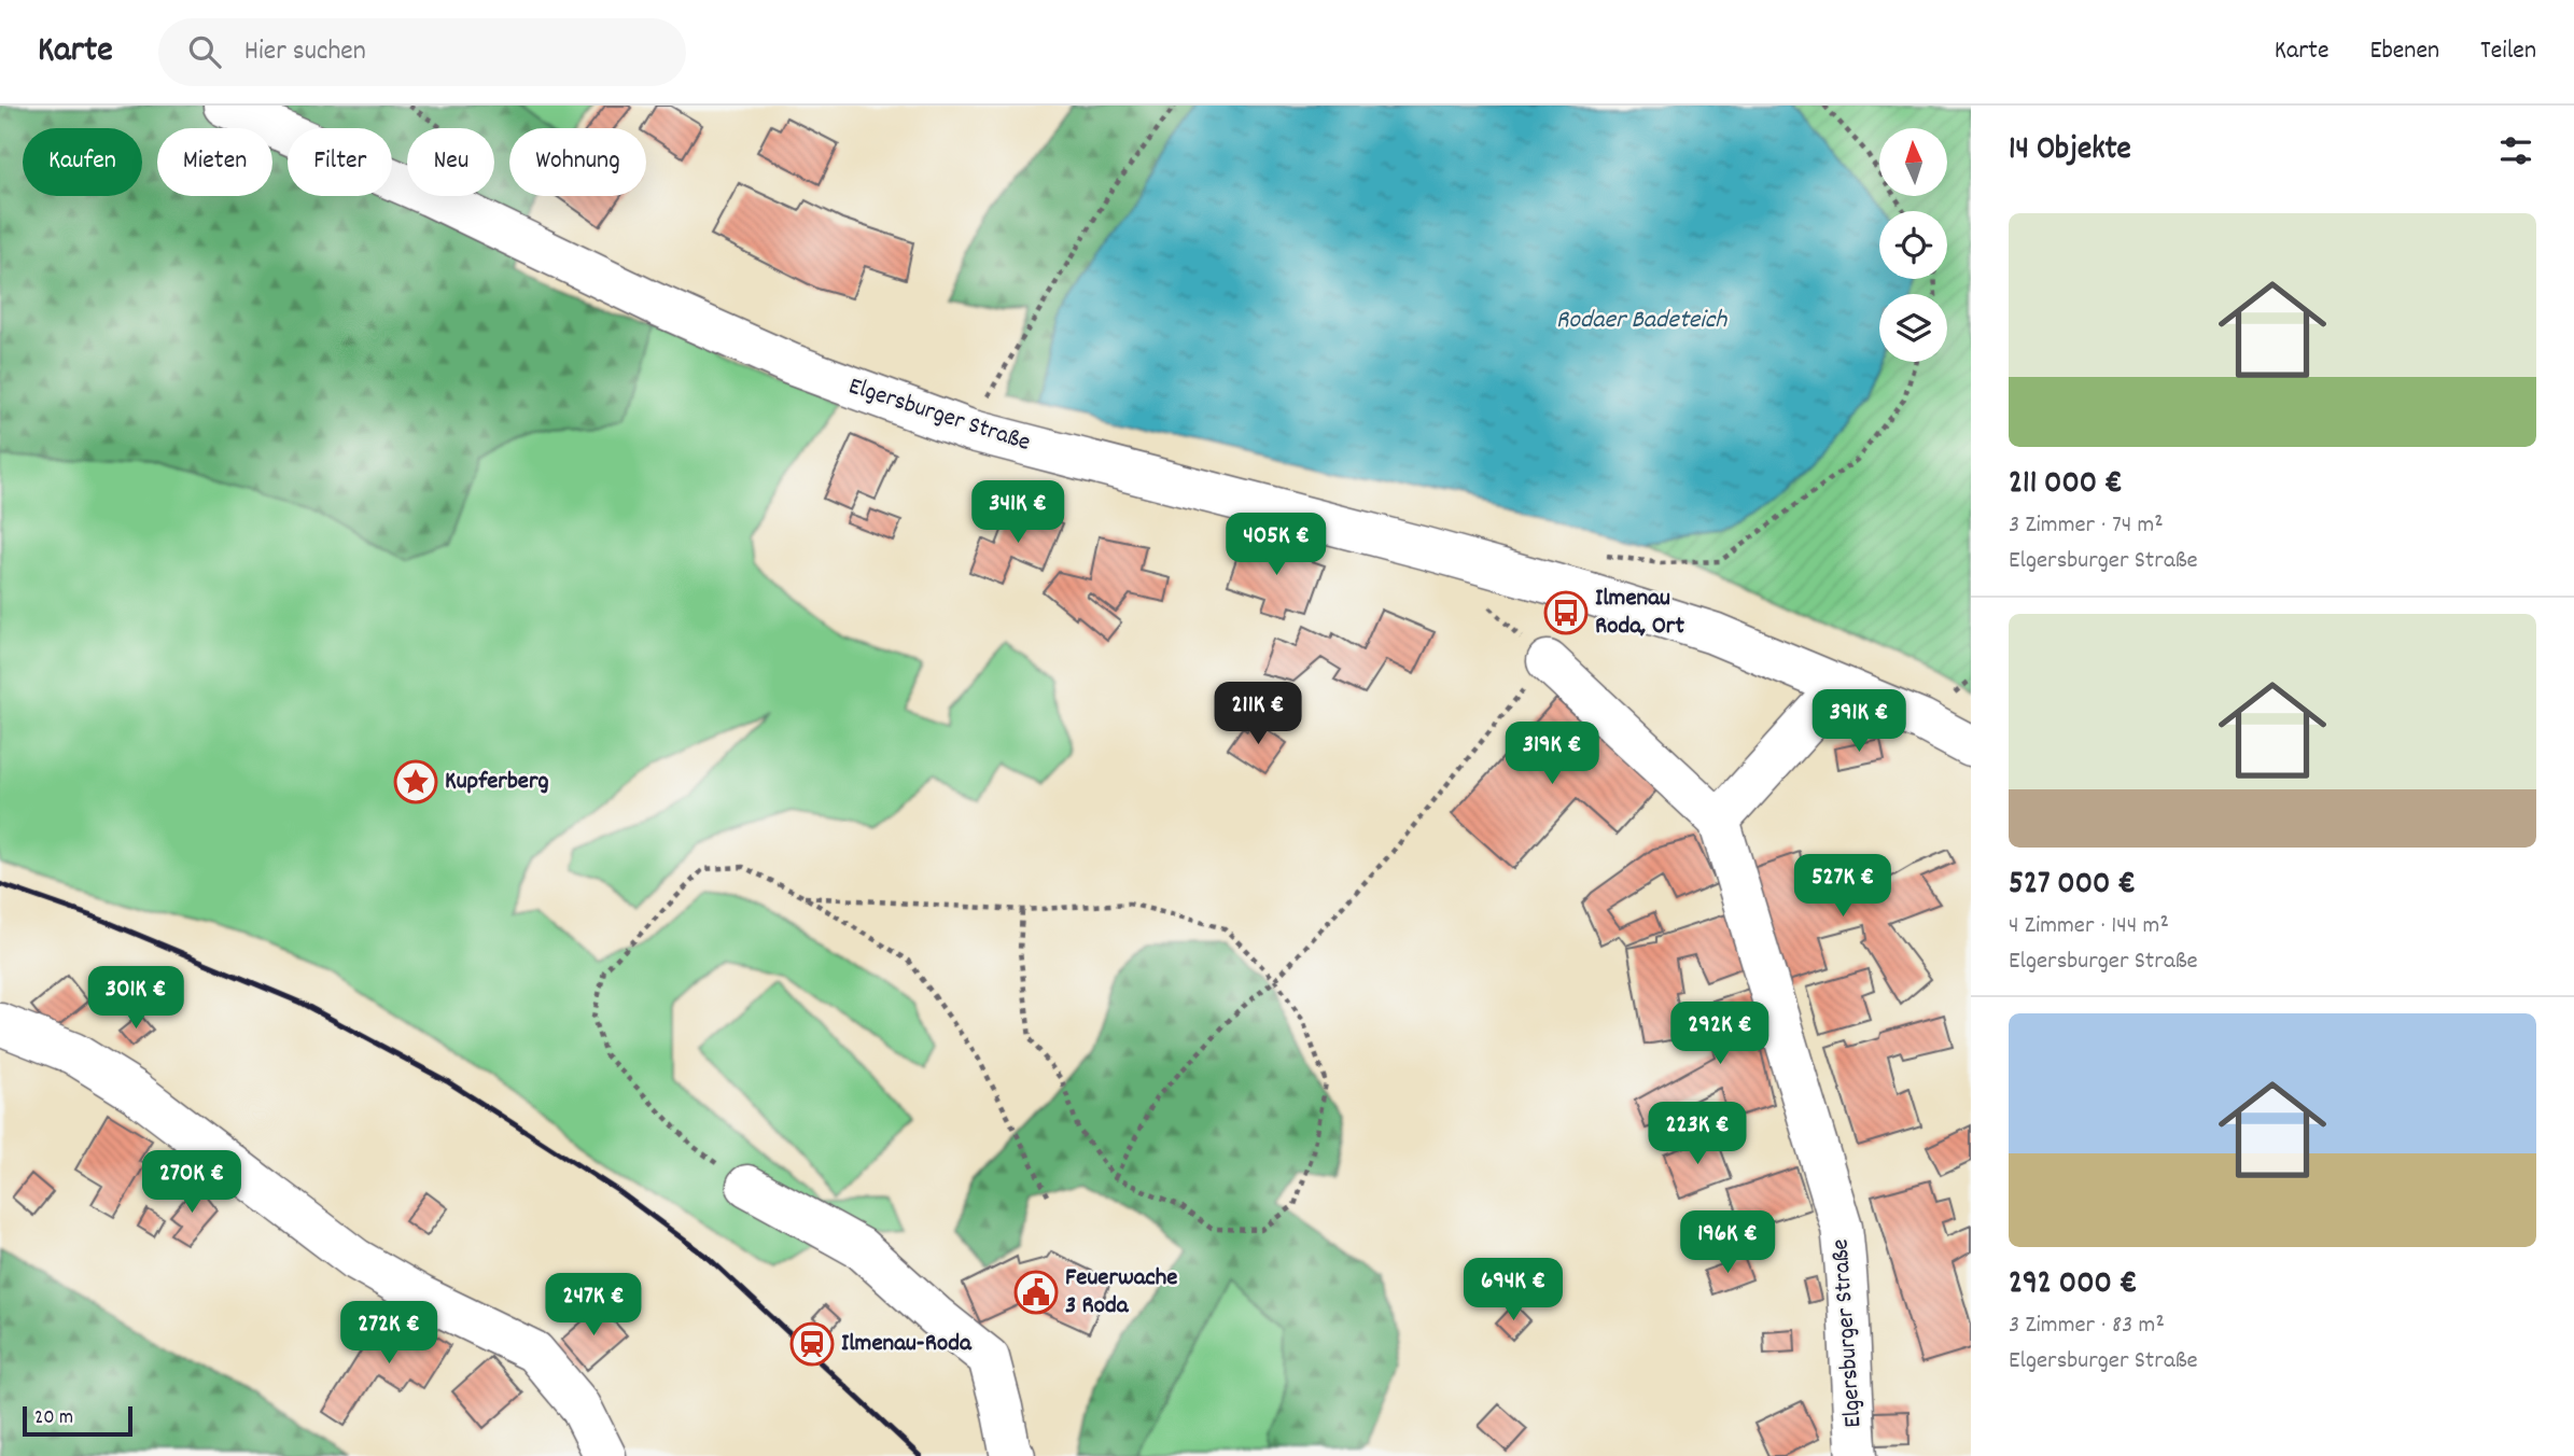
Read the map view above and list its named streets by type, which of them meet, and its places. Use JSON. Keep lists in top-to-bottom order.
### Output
{
  "streets": {
    "street": ["Elgersburger Straße"]
  },
  "water": ["Rodaer Badeteich"],
  "places": {
    "bus stop": ["Ilmenau Roda, Ort"],
    "place": ["Kupferberg"],
    "public building": ["Feuerwache 3 Roda"],
    "station": ["Ilmenau-Roda"]
  },
  "scale_bar": "20 m",
  "north": "top",
  "page": {
    "header": "Karte",
    "search": "Hier suchen",
    "nav": ["Karte", "Ebenen", "Teilen"],
    "heading": "14 Objekte",
    "chip": [
      "Kaufen",
      "Mieten",
      "Filter",
      "Neu",
      "Wohnung"
    ],
    "list": [
      {
        "name": "211 000 €",
        "note": "3 Zimmer · 74 m² · Elgersburger Straße"
      },
      {
        "name": "527 000 €",
        "note": "4 Zimmer · 144 m² · Elgersburger Straße"
      },
      {
        "name": "292 000 €",
        "note": "3 Zimmer · 83 m² · Elgersburger Straße"
      }
    ],
    "price": [
      "341K €",
      "405K €",
      "211K €",
      "391K €",
      "319K €",
      "527K €",
      "301K €",
      "292K €",
      "223K €",
      "270K €",
      "196K €",
      "694K €",
      "247K €",
      "272K €"
    ],
    "scale": "20 m"
  }
}
